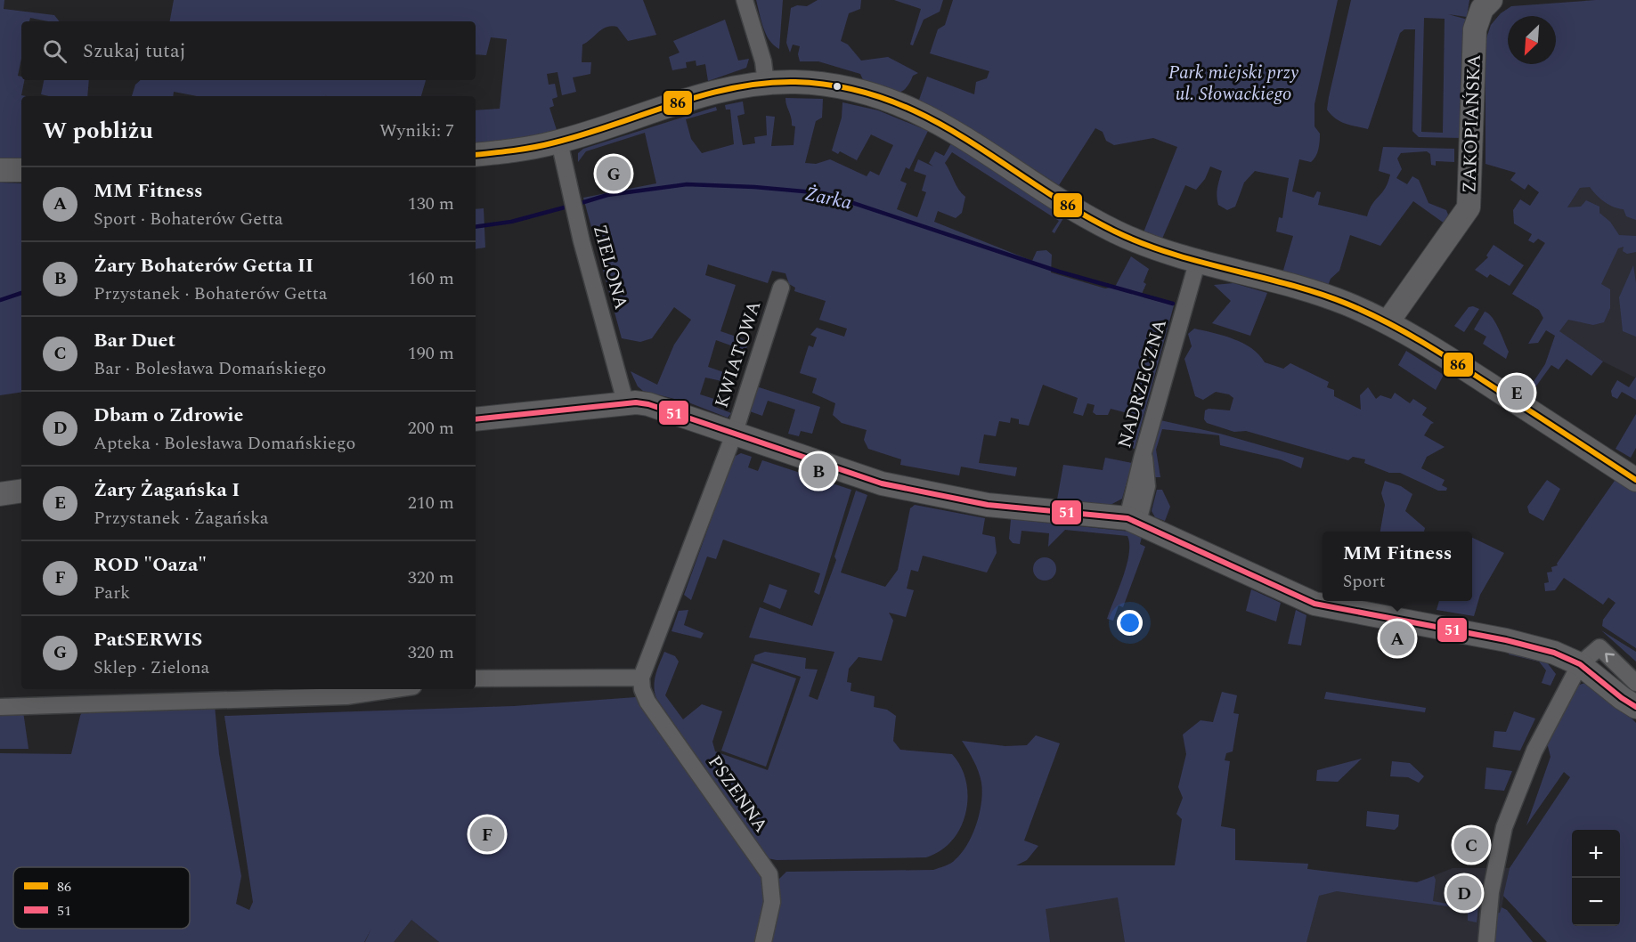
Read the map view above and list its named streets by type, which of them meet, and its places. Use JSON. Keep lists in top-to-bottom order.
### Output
{
  "streets": {
    "street": [
      "ZAKOPIAŃSKA",
      "ZIELONA",
      "KWIATOWA",
      "NADRZECZNA",
      "PSZENNA"
    ]
  },
  "water": ["Żarka"],
  "parks": ["Park miejski przy ul. Słowackiego"],
  "lines": ["transit line 86", "transit line 51"],
  "legend": ["86", "51"],
  "north": "bottom left",
  "page": {
    "search": "Szukaj tutaj",
    "heading": ["W pobliżu", "Wyniki: 7"],
    "pins": [
      "G",
      "E",
      "B",
      "A",
      "F",
      "C",
      "D"
    ],
    "list": [
      {
        "mark": "A",
        "name": "MM Fitness",
        "note": "Sport · Bohaterów Getta",
        "value": "130 m"
      },
      {
        "mark": "B",
        "name": "Żary Bohaterów Getta II",
        "note": "Przystanek · Bohaterów Getta",
        "value": "160 m"
      },
      {
        "mark": "C",
        "name": "Bar Duet",
        "note": "Bar · Bolesława Domańskiego",
        "value": "190 m"
      },
      {
        "mark": "D",
        "name": "Dbam o Zdrowie",
        "note": "Apteka · Bolesława Domańskiego",
        "value": "200 m"
      },
      {
        "mark": "E",
        "name": "Żary Żagańska I",
        "note": "Przystanek · Żagańska",
        "value": "210 m"
      },
      {
        "mark": "F",
        "name": "ROD \"Oaza\"",
        "note": "Park",
        "value": "320 m"
      },
      {
        "mark": "G",
        "name": "PatSERWIS",
        "note": "Sklep · Zielona",
        "value": "320 m"
      }
    ],
    "popup": ["MM Fitness", "Sport"],
    "map_buttons": ["+", "−"]
  }
}
